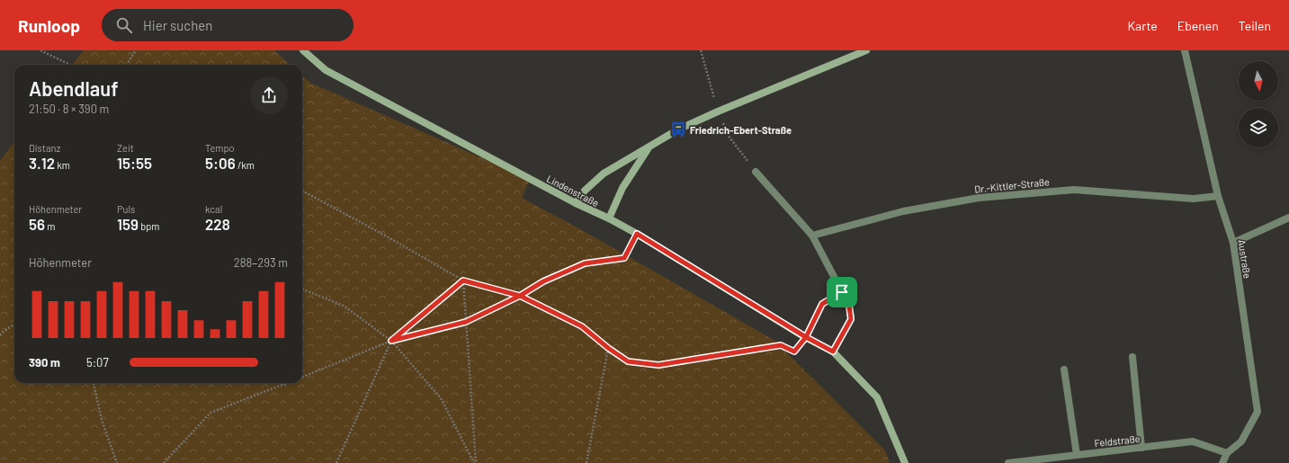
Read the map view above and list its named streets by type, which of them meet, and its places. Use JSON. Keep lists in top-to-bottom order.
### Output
{
  "streets": {
    "street": [
      "Dr.-Kittler-Straße",
      "Lindenstraße",
      "Austraße",
      "Feldstraße"
    ]
  },
  "crossings": [
    ["Dr.-Kittler-Straße", "Austraße"],
    ["Austraße", "Feldstraße"]
  ],
  "places": {
    "bus stop": ["Friedrich-Ebert-Straße"]
  },
  "north": "bottom",
  "page": {
    "header": "Runloop",
    "search": "Hier suchen",
    "nav": ["Karte", "Ebenen", "Teilen"],
    "heading": ["Abendlauf", "21:50 · 8 × 390 m"],
    "stats": [
      ["Distanz", "3.12 km"],
      ["Zeit", "15:55"],
      ["Tempo", "5:06 /km"],
      ["Höhenmeter", "56 m"],
      ["Puls", "159 bpm"],
      ["kcal", "228"]
    ],
    "chart": ["Höhenmeter", "288–293 m"],
    "list": [
      {
        "name": "390 m",
        "note": "5:07"
      }
    ]
  }
}
